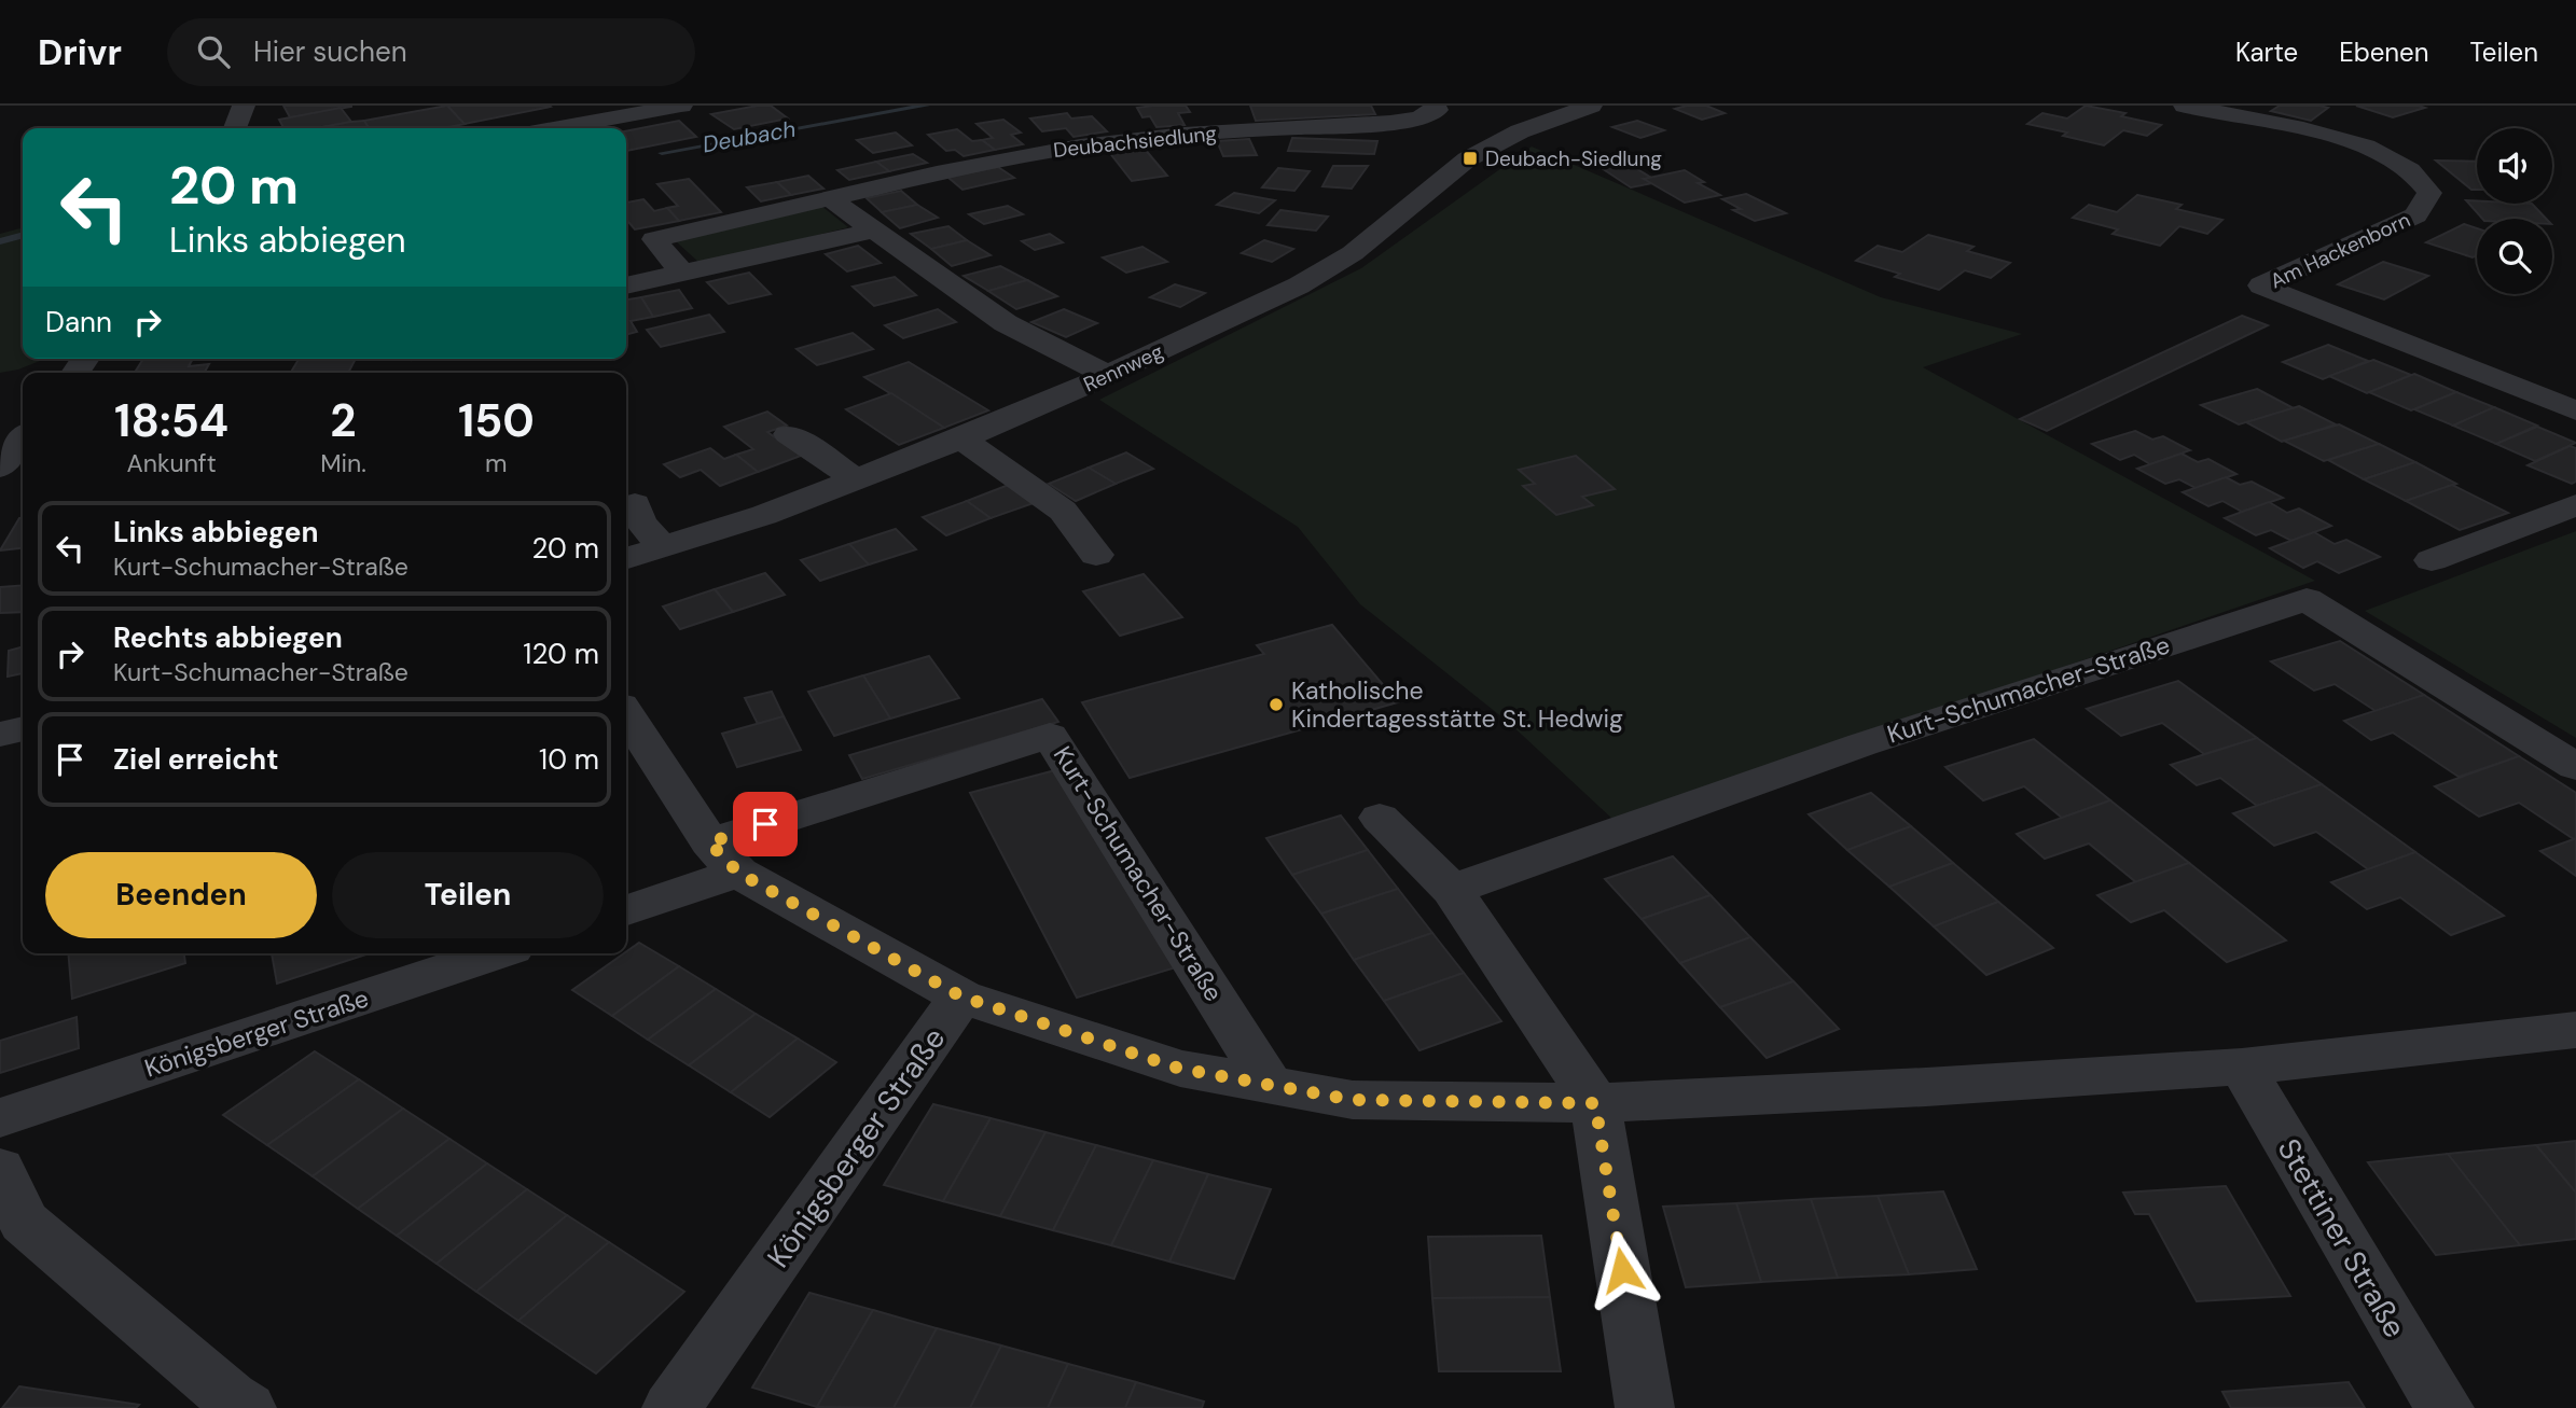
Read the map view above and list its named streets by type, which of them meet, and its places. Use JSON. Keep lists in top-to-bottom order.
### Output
{
  "streets": {
    "street": [
      "Deubachsiedlung",
      "Am Hackenborn",
      "Rennweg",
      "Kurt-Schumacher-Straße",
      "Königsberger Straße",
      "Stettiner Straße"
    ]
  },
  "water": ["Deubach"],
  "places": {
    "transit": ["Deubach-Siedlung"],
    "other": ["Katholische Kindertagesstätte St. Hedwig"]
  },
  "page": {
    "header": "Drivr",
    "search": "Hier suchen",
    "nav": ["Karte", "Ebenen", "Teilen"],
    "turn": ["20 m", "Links abbiegen"],
    "then": "Dann",
    "eta": [
      "18:54",
      "Ankunft",
      "2",
      "Min.",
      "150",
      "m"
    ],
    "list": [
      {
        "name": "Links abbiegen",
        "note": "Kurt-Schumacher-Straße",
        "value": "20 m"
      },
      {
        "name": "Rechts abbiegen",
        "note": "Kurt-Schumacher-Straße",
        "value": "120 m"
      },
      {
        "name": "Ziel erreicht",
        "value": "10 m"
      }
    ],
    "buttons": ["Beenden", "Teilen"]
  }
}
